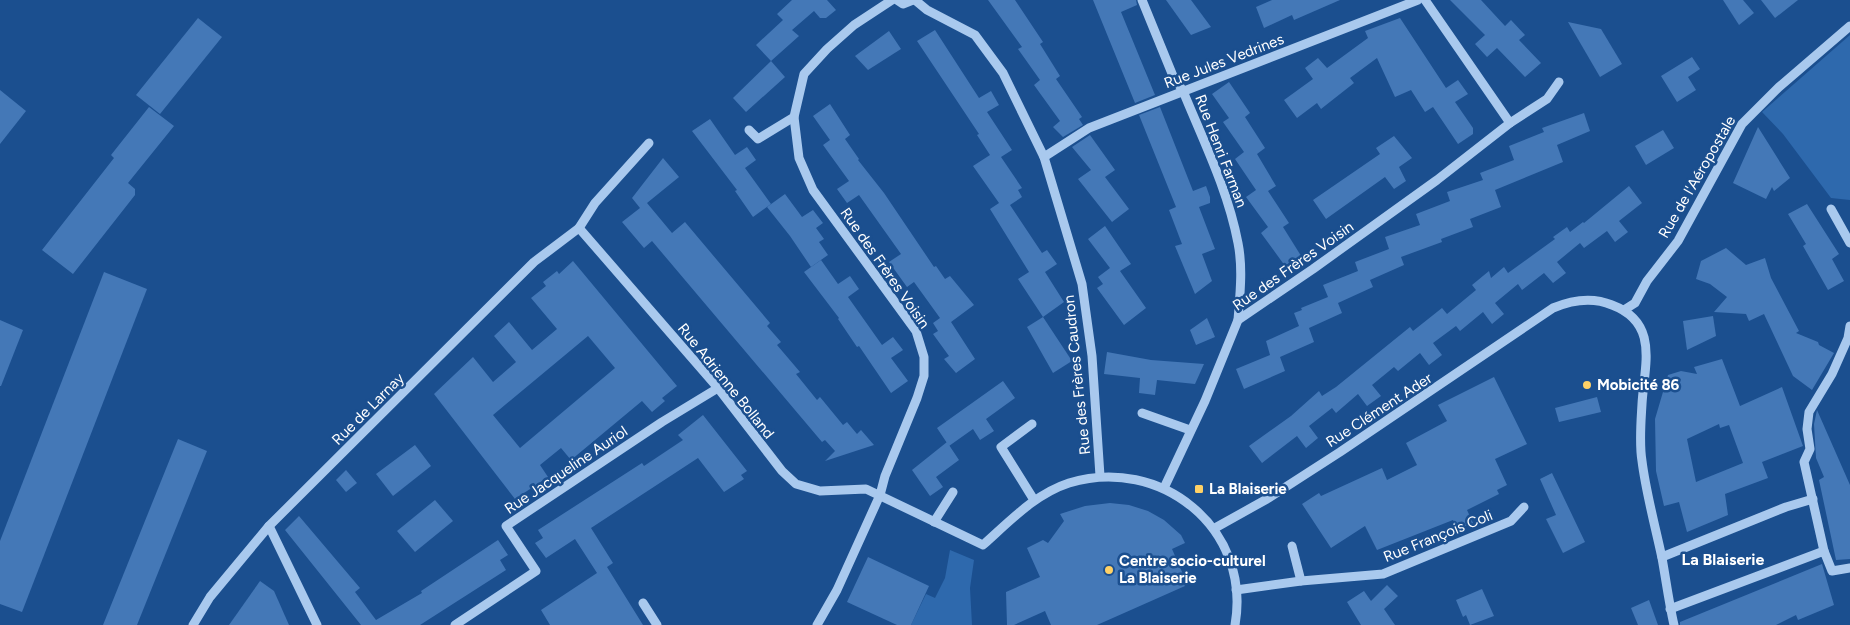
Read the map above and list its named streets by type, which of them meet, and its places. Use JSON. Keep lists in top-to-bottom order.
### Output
{
  "streets": {
    "street": [
      "Rue Jules Vedrines",
      "Rue Henri Farman",
      "Rue de l'Aéropostale",
      "Rue des Frères Voisin",
      "Rue des Frères Caudron",
      "Rue Adrienne Bolland",
      "Rue de Larnay",
      "Rue Clément Ader",
      "Rue Jacqueline Auriol",
      "Rue François Coli"
    ]
  },
  "crossings": [
    ["Rue Jules Vedrines", "Rue Henri Farman"],
    ["Rue Jules Vedrines", "Rue des Frères Caudron"],
    ["Rue Henri Farman", "Rue des Frères Voisin"],
    ["Rue de l'Aéropostale", "Rue Clément Ader"],
    ["Rue des Frères Voisin", "Rue Adrienne Bolland"],
    ["Rue Adrienne Bolland", "Rue de Larnay"],
    ["Rue Adrienne Bolland", "Rue Jacqueline Auriol"]
  ],
  "districts": ["La Blaiserie"],
  "places": {
    "other": ["Mobicité 86", "Centre socio-culturel La Blaiserie"],
    "transit": ["La Blaiserie"]
  }
}
